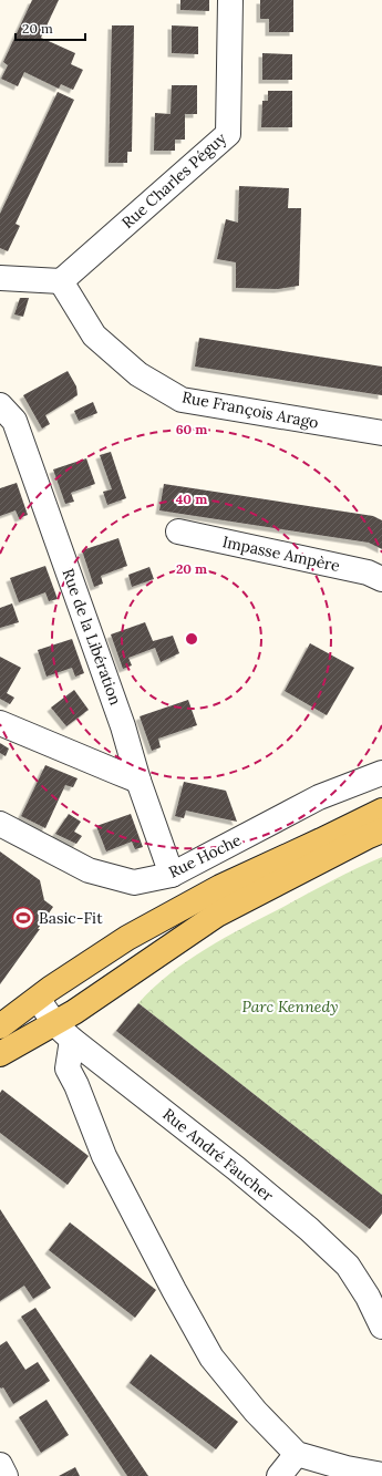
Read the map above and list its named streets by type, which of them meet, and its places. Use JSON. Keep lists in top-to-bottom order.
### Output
{
  "streets": {
    "street": [
      "Rue Charles Péguy",
      "Rue François Arago",
      "Impasse Ampère",
      "Rue de la Libération",
      "Rue Hoche",
      "Rue André Faucher"
    ]
  },
  "crossings": [
    ["Rue Charles Péguy", "Rue François Arago"],
    ["Rue de la Libération", "Rue Hoche"]
  ],
  "parks": ["Parc Kennedy"],
  "places": {
    "sports": ["Basic-Fit"]
  },
  "scale_bar": "20 m",
  "rings": ["60 m", "40 m", "20 m"]
}
